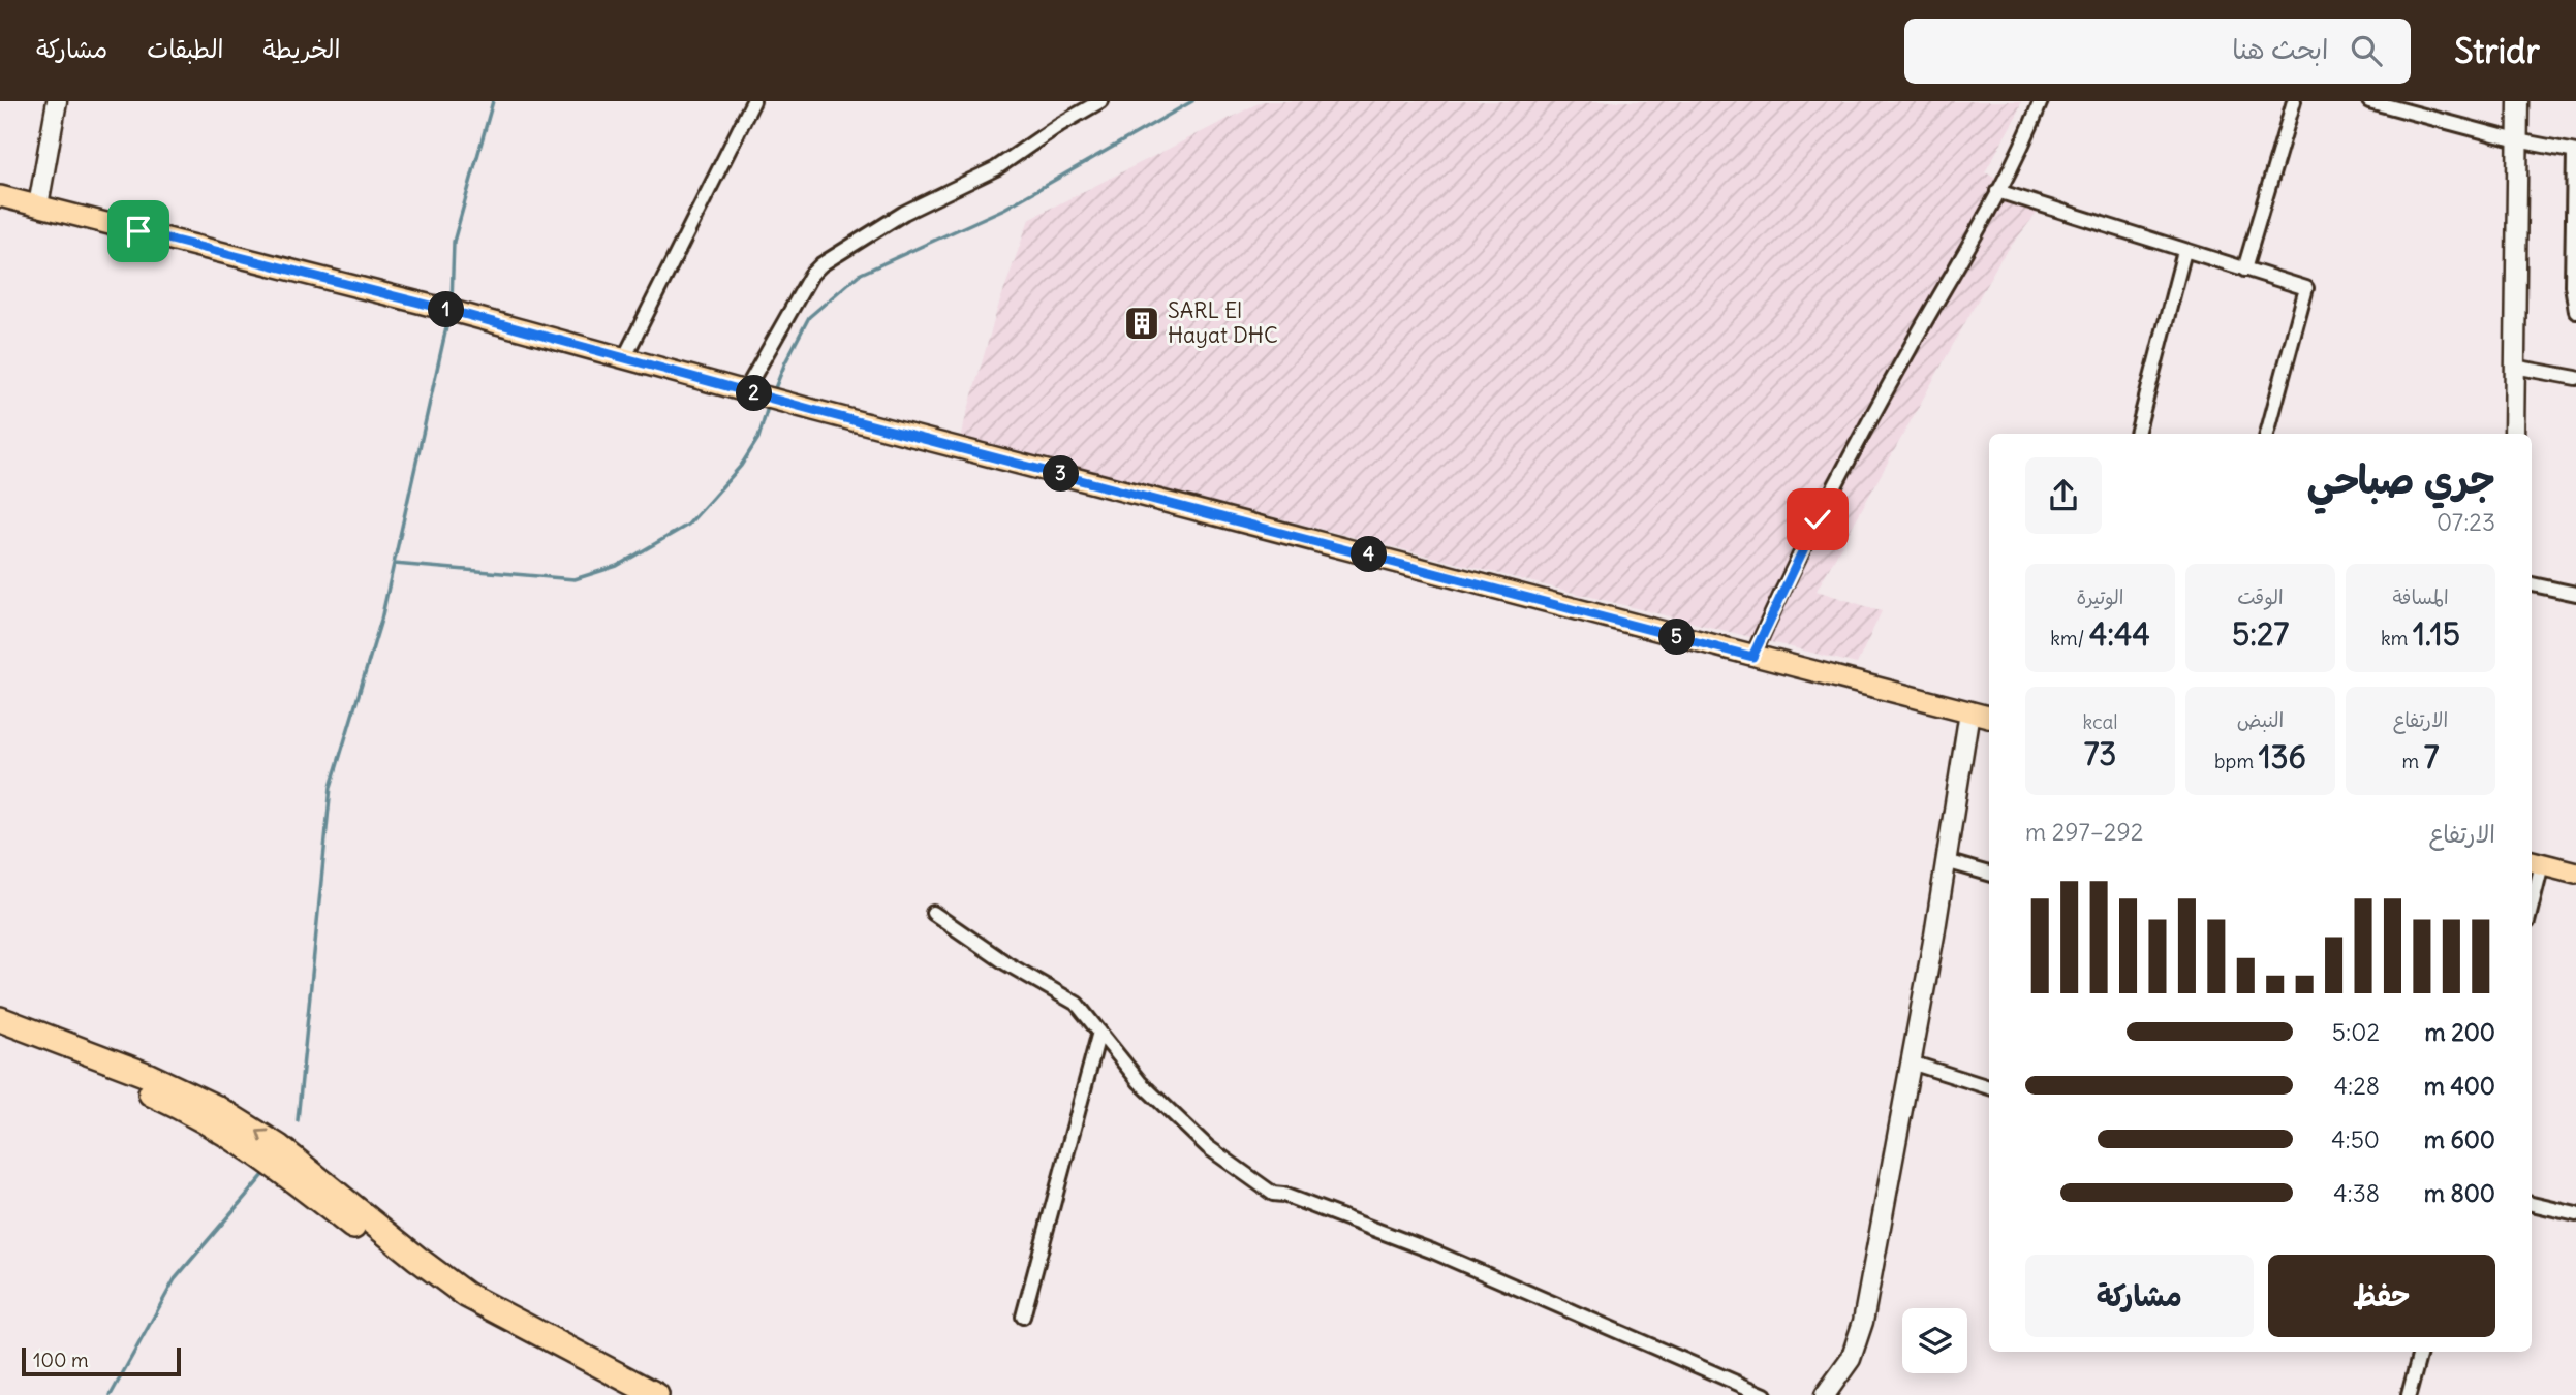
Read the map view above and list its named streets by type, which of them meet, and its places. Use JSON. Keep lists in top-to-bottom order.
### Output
{
  "places": {
    "building": ["SARL El Hayat DHC"]
  },
  "scale_bar": "100 m",
  "page": {
    "header": "Stridr",
    "search": "ابحث هنا",
    "nav": ["الخريطة", "الطبقات", "مشاركة"],
    "pins": [
      "1",
      "2",
      "3",
      "4",
      "5"
    ],
    "heading": ["جري صباحي", "07:23"],
    "stats": [
      ["المسافة", "1.15 km"],
      ["الوقت", "5:27"],
      ["الوتيرة", "4:44 /km"],
      ["الارتفاع", "7 m"],
      ["النبض", "136 bpm"],
      ["kcal", "73"]
    ],
    "chart": ["الارتفاع", "292–297 m"],
    "list": [
      {
        "name": "200 m",
        "note": "5:02"
      },
      {
        "name": "400 m",
        "note": "4:28"
      },
      {
        "name": "600 m",
        "note": "4:50"
      },
      {
        "name": "800 m",
        "note": "4:38"
      }
    ],
    "buttons": ["حفظ", "مشاركة"],
    "scale": "100 m"
  }
}
